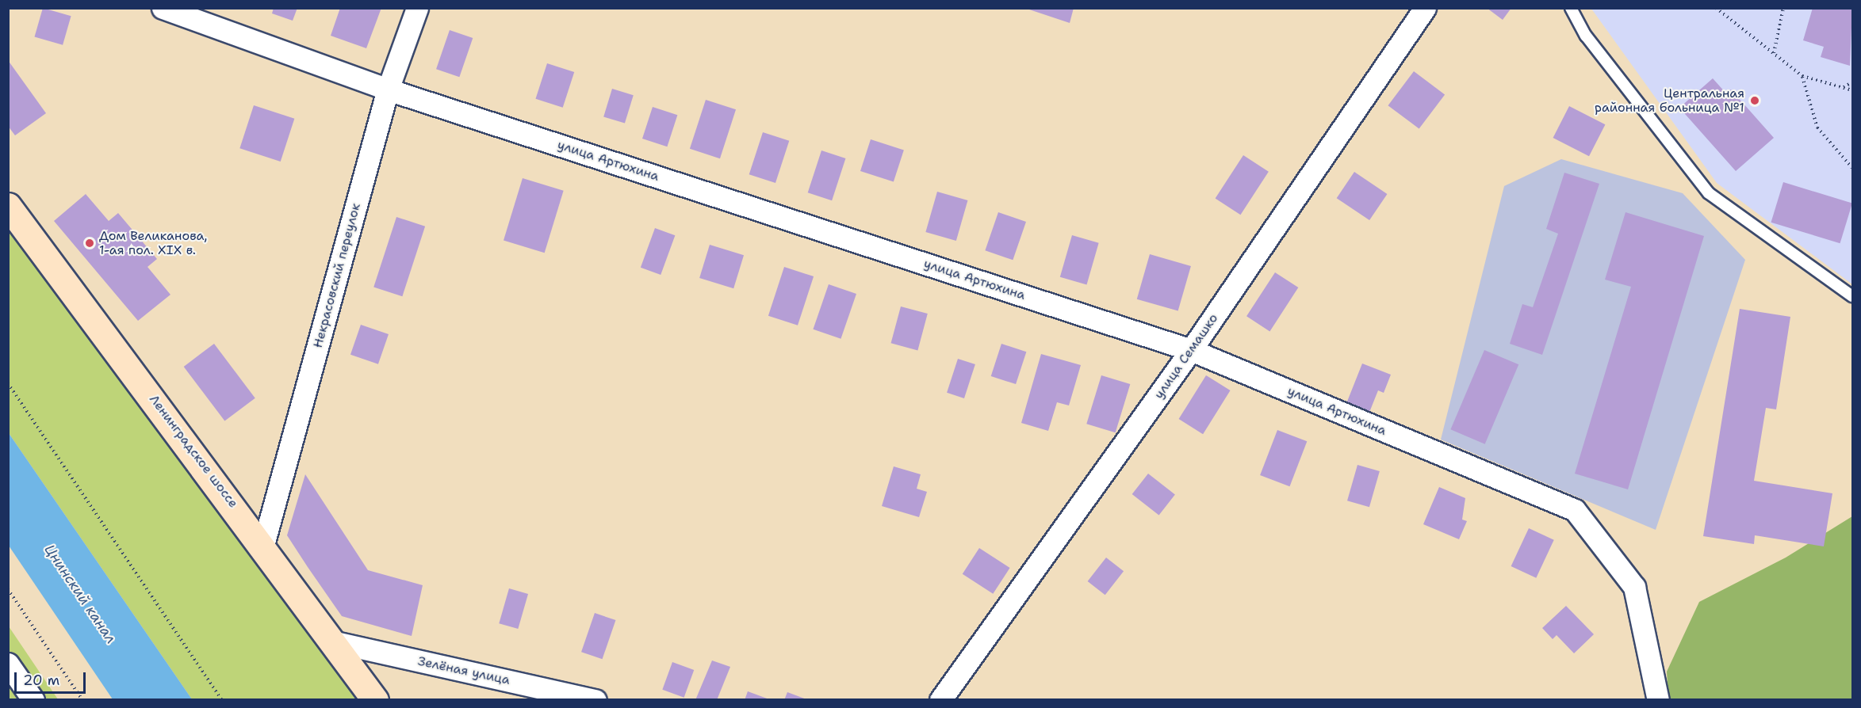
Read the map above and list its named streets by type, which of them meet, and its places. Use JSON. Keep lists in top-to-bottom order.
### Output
{
  "streets": {
    "street": [
      "улица Артюхина",
      "Некрасовский переулок",
      "улица Семашко",
      "Ленинградское шоссе",
      "Зелёная улица"
    ]
  },
  "crossings": [
    ["улица Артюхина", "Некрасовский переулок"],
    ["улица Артюхина", "улица Семашко"],
    ["Некрасовский переулок", "Ленинградское шоссе"],
    ["Ленинградское шоссе", "Зелёная улица"]
  ],
  "water": ["Цнинский канал"],
  "places": ["Центральная районная больница №1", "Дом Великанова, 1-ая пол. XIX в."],
  "scale_bar": "20 m"
}
